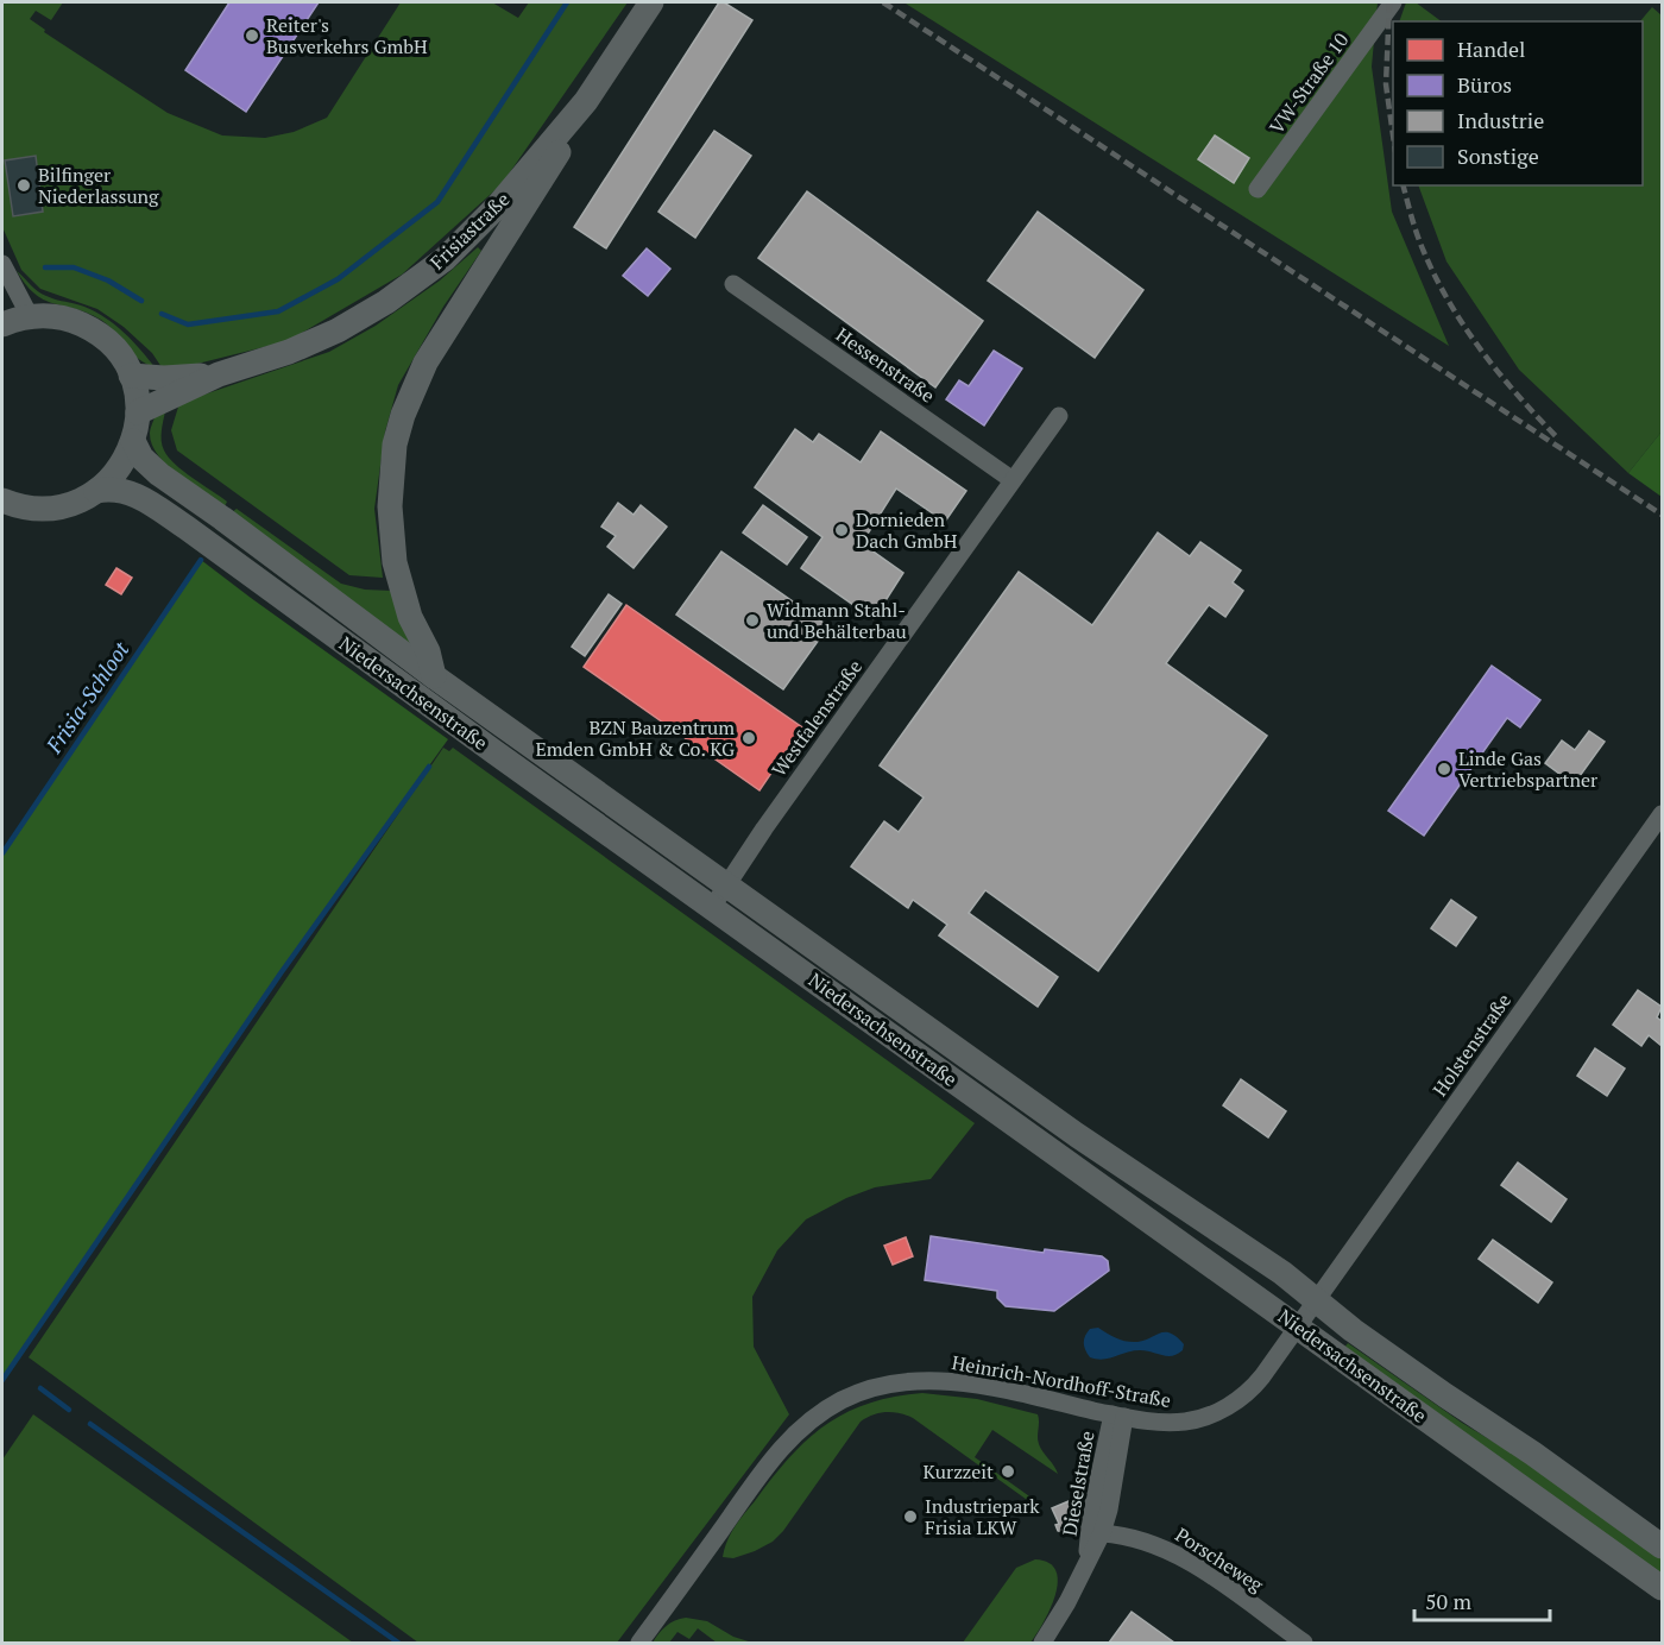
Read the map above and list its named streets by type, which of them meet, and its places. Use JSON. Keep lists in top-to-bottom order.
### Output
{
  "streets": {
    "main road": ["Frisiastraße", "Niedersachsenstraße"],
    "street": [
      "VW-Straße 10",
      "Hessenstraße",
      "Westfalenstraße",
      "Holstenstraße",
      "Heinrich-Nordhoff-Straße",
      "Dieselstraße",
      "Porscheweg"
    ]
  },
  "crossings": [
    ["Hessenstraße", "Westfalenstraße"],
    ["Niedersachsenstraße", "Westfalenstraße"],
    ["Niedersachsenstraße", "Holstenstraße"],
    ["Niedersachsenstraße", "Heinrich-Nordhoff-Straße"],
    ["Holstenstraße", "Heinrich-Nordhoff-Straße"],
    ["Heinrich-Nordhoff-Straße", "Dieselstraße"],
    ["Dieselstraße", "Porscheweg"]
  ],
  "water": ["Frisia-Schloot"],
  "places": [
    "Reiter's Busverkehrs GmbH",
    "Bilfinger Niederlassung",
    "Dornieden Dach GmbH",
    "Widmann Stahl- und Behälterbau",
    "BZN Bauzentrum Emden GmbH & Co. KG",
    "Linde Gas Vertriebspartner",
    "Kurzzeit",
    "Industriepark Frisia LKW"
  ],
  "legend": [
    "Handel",
    "Büros",
    "Industrie",
    "Sonstige"
  ],
  "scale_bar": "50 m"
}
